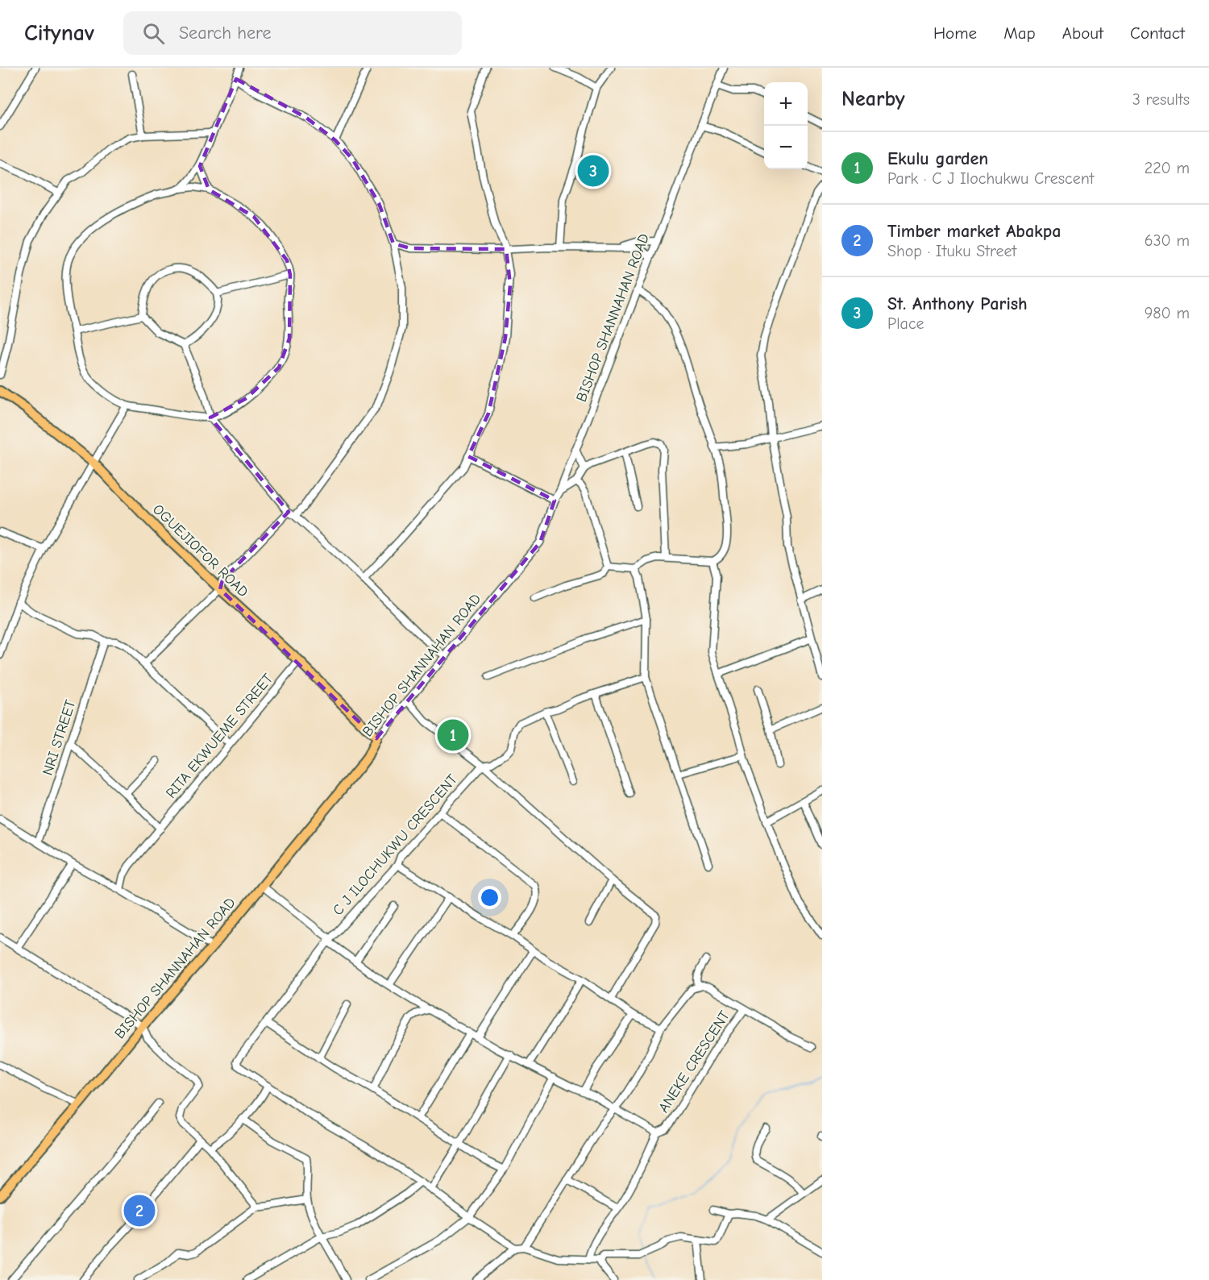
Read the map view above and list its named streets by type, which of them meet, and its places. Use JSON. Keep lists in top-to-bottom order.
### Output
{
  "streets": {
    "main road": ["BISHOP SHANNAHAN ROAD", "OGUEJIOFOR ROAD"],
    "street": [
      "RITA EKWUEME STREET",
      "NRI STREET",
      "C J ILOCHUKWU CRESCENT",
      "ANEKE CRESCENT"
    ]
  },
  "crossings": [
    ["BISHOP SHANNAHAN ROAD", "OGUEJIOFOR ROAD"],
    ["BISHOP SHANNAHAN ROAD", "ANEKE CRESCENT"],
    ["OGUEJIOFOR ROAD", "RITA EKWUEME STREET"],
    ["C J ILOCHUKWU CRESCENT", "ANEKE CRESCENT"]
  ],
  "page": {
    "header": "Citynav",
    "search": "Search here",
    "nav": [
      "Home",
      "Map",
      "About",
      "Contact"
    ],
    "heading": ["Nearby", "3 results"],
    "map_buttons": ["+", "−"],
    "list": [
      {
        "mark": "1",
        "name": "Ekulu garden",
        "note": "Park · C J Ilochukwu Crescent",
        "value": "220 m"
      },
      {
        "mark": "2",
        "name": "Timber market Abakpa",
        "note": "Shop · Ituku Street",
        "value": "630 m"
      },
      {
        "mark": "3",
        "name": "St. Anthony Parish",
        "note": "Place",
        "value": "980 m"
      }
    ],
    "pins": ["3", "1", "2"]
  }
}
